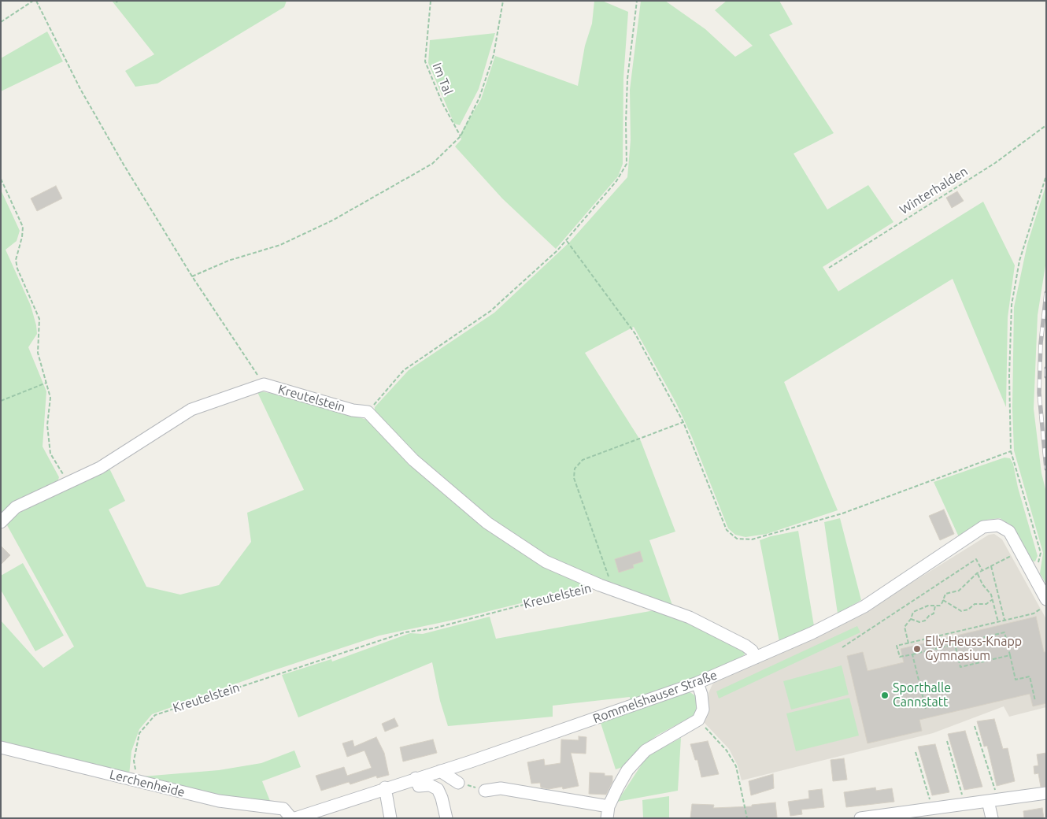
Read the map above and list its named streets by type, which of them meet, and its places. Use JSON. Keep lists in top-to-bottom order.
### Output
{
  "streets": {
    "street": ["Kreutelstein", "Rommelshauser Straße", "Lerchenheide"],
    "path": ["Im Tal", "Winterhalden"]
  },
  "crossings": [
    ["Kreutelstein", "Rommelshauser Straße"],
    ["Kreutelstein", "Lerchenheide"]
  ],
  "places": ["Elly-Heuss-Knapp Gymnasium", "Sporthalle Cannstatt"]
}
